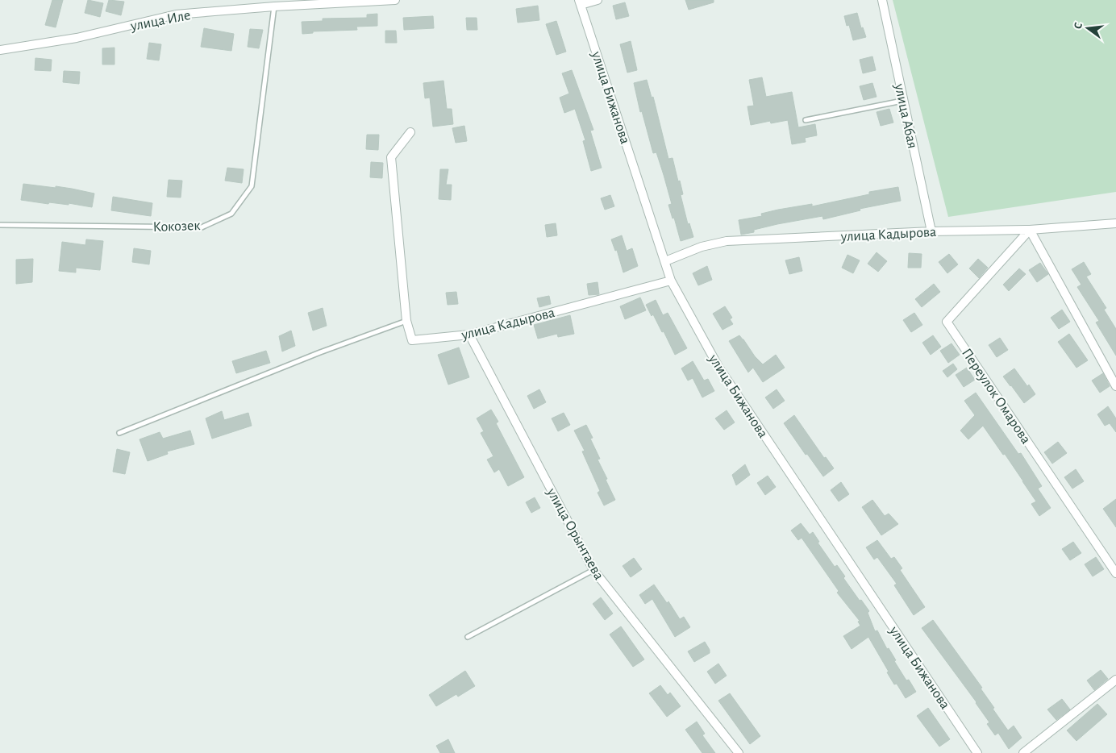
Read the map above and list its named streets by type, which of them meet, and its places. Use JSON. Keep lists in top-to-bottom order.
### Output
{
  "streets": {
    "street": [
      "улица Иле",
      "улица Бижанова",
      "улица Абая",
      "улица Кадырова",
      "Переулок Омарова",
      "улица Орынтаева"
    ],
    "lane": ["Кокозек"]
  },
  "crossings": [
    ["улица Иле", "Кокозек"],
    ["улица Бижанова", "улица Кадырова"],
    ["улица Абая", "улица Кадырова"],
    ["улица Кадырова", "Переулок Омарова"],
    ["улица Кадырова", "улица Орынтаева"]
  ],
  "north": "left"
}
